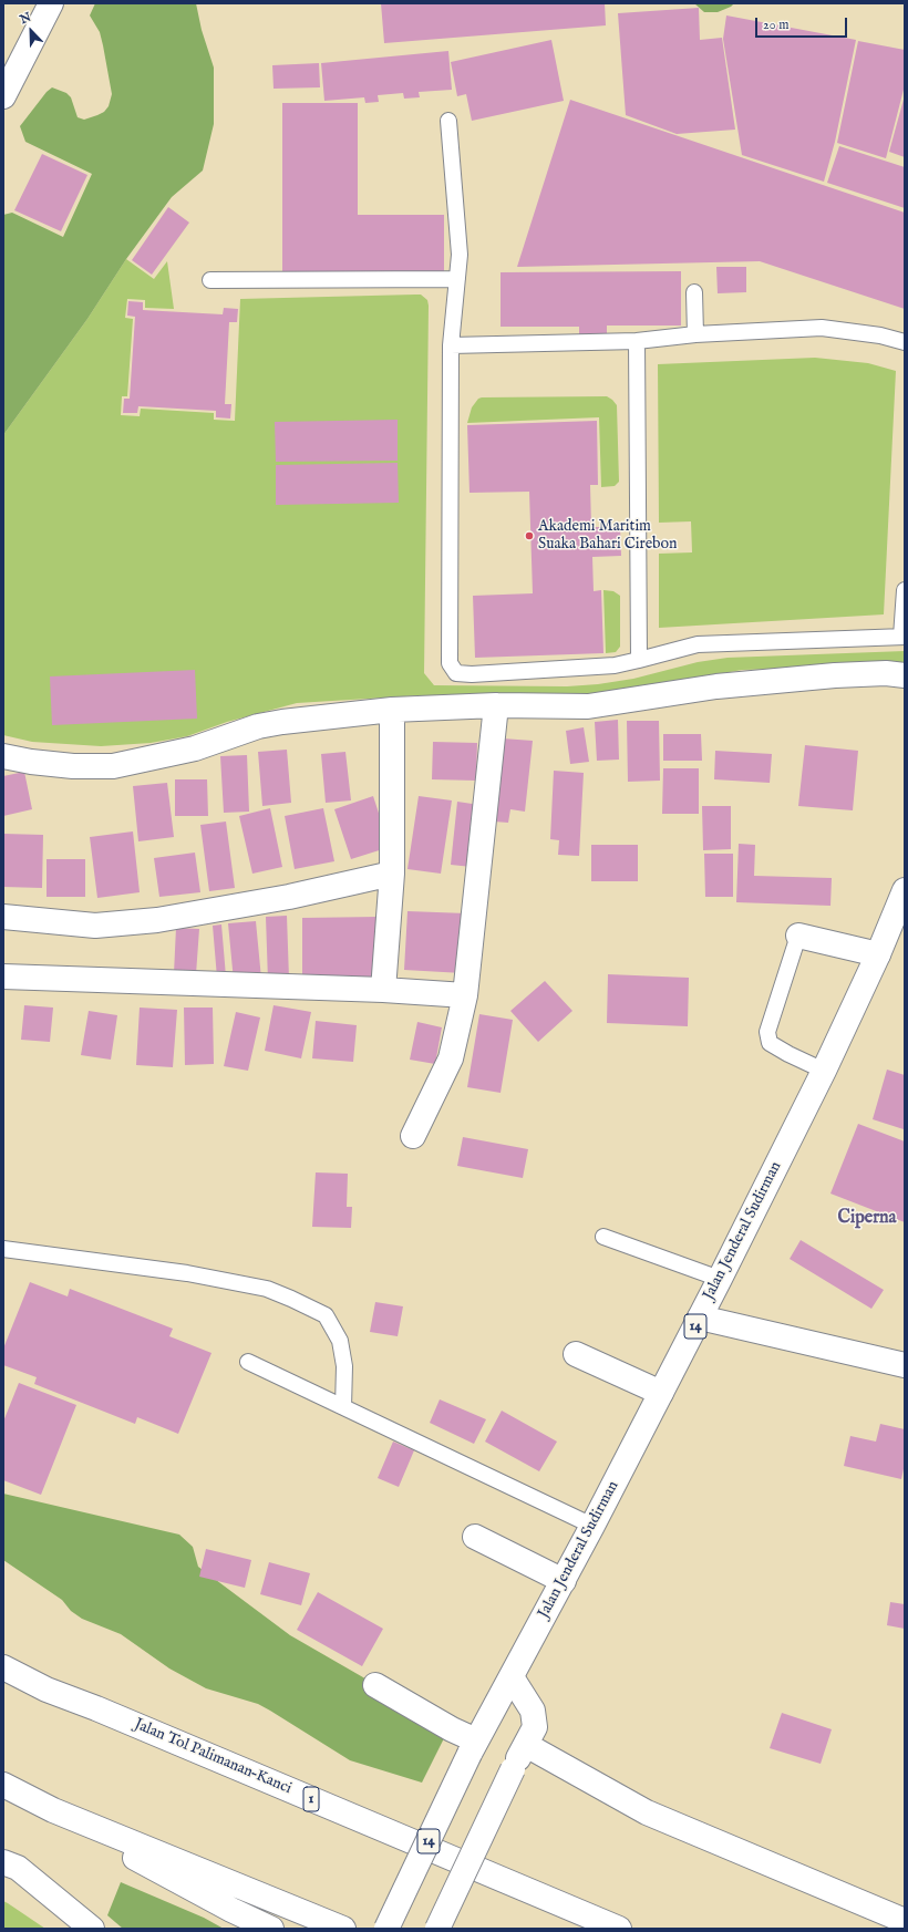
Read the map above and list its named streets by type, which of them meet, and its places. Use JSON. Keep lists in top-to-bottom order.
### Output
{
  "streets": {
    "main road": [
      "Jalan Jenderal Sudirman",
      "14",
      "Jalan Tol Palimanan–Kanci",
      "1"
    ]
  },
  "crossings": [
    ["Jalan Jenderal Sudirman", "14"]
  ],
  "districts": ["Ciperna"],
  "places": ["Akademi Maritim Suaka Bahari Cirebon"],
  "scale_bar": "20 m",
  "north": "top left"
}
